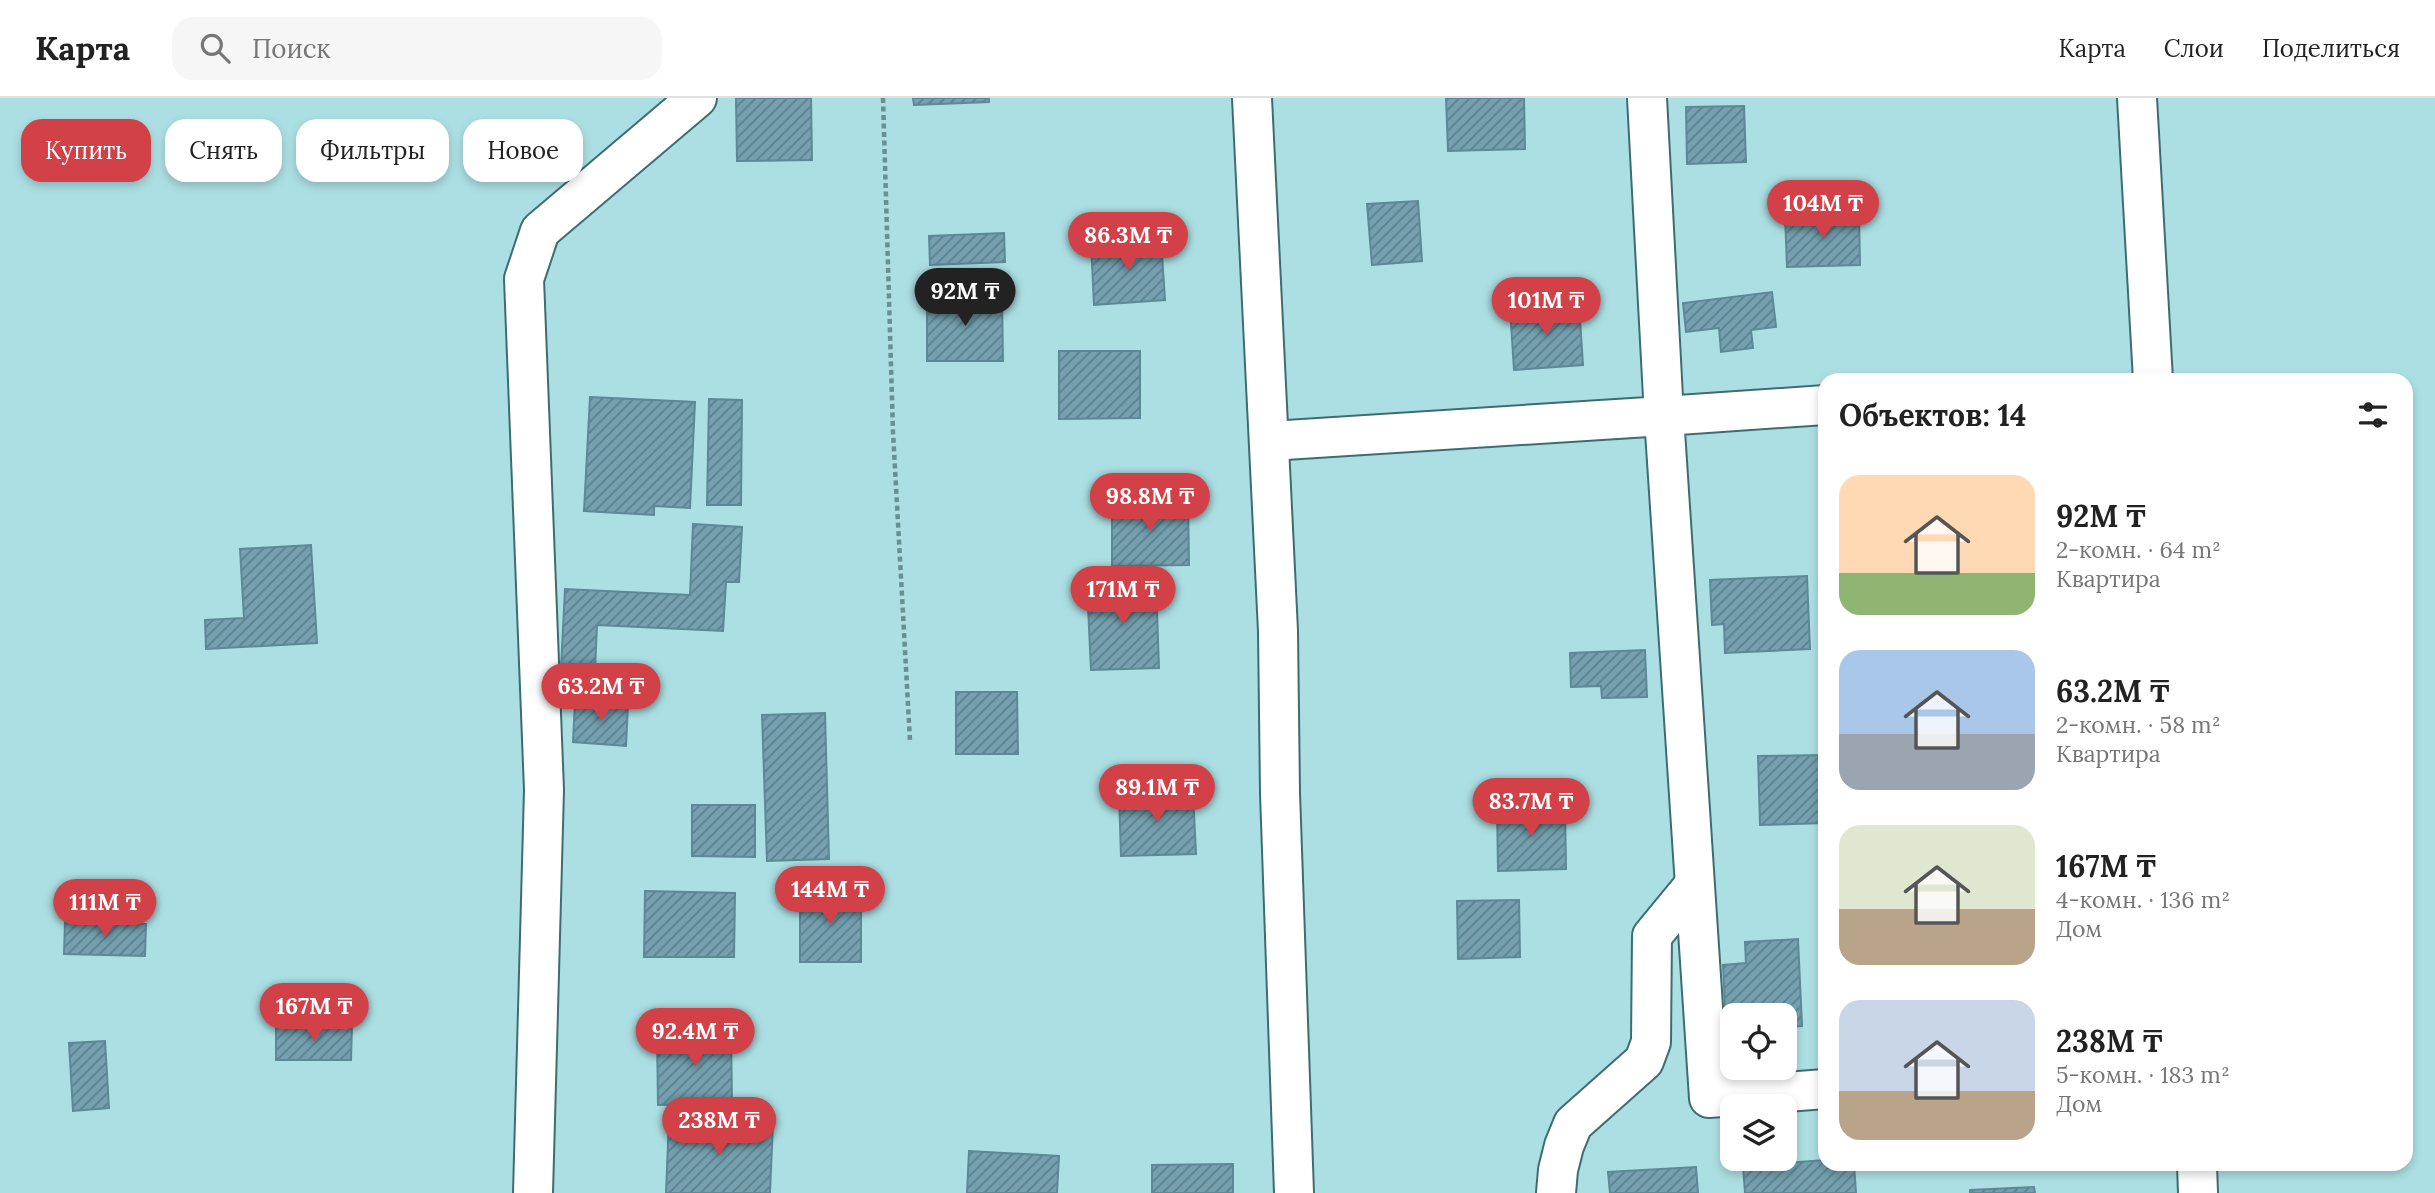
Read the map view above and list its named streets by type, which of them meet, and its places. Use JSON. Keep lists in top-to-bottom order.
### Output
{
  "page": {
    "header": "Карта",
    "search": "Поиск",
    "nav": ["Карта", "Слои", "Поделиться"],
    "chip": [
      "Купить",
      "Снять",
      "Фильтры",
      "Новое"
    ],
    "price": [
      "104M ₸",
      "86.3M ₸",
      "92M ₸",
      "101M ₸",
      "98.8M ₸",
      "171M ₸",
      "63.2M ₸",
      "89.1M ₸",
      "83.7M ₸",
      "144M ₸",
      "111M ₸",
      "167M ₸",
      "92.4M ₸",
      "238M ₸"
    ],
    "heading": "Объектов: 14",
    "list": [
      {
        "name": "92M ₸",
        "note": "2-комн. · 64 m² · Квартира"
      },
      {
        "name": "63.2M ₸",
        "note": "2-комн. · 58 m² · Квартира"
      },
      {
        "name": "167M ₸",
        "note": "4-комн. · 136 m² · Дом"
      },
      {
        "name": "238M ₸",
        "note": "5-комн. · 183 m² · Дом"
      }
    ]
  }
}
